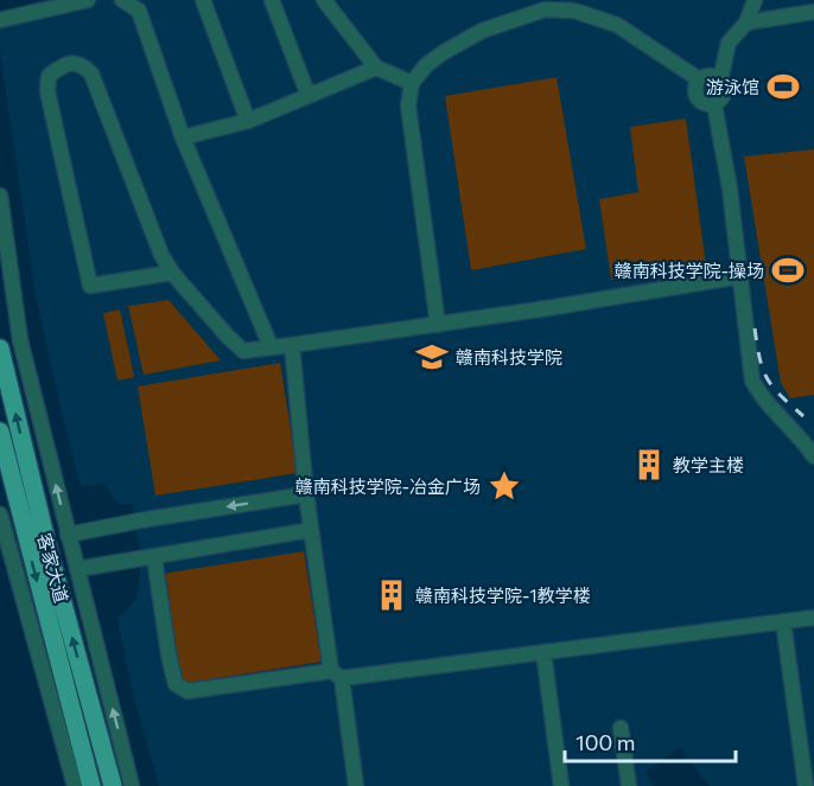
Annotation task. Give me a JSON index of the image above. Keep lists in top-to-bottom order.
{
  "streets": {
    "main road": ["客家大道"]
  },
  "places": {
    "sports": ["游泳馆", "赣南科技学院-操场"],
    "school or university": ["赣南科技学院"],
    "building": ["教学主楼", "赣南科技学院-1教学楼"],
    "place": ["赣南科技学院-冶金广场"]
  },
  "scale_bar": "100 m"
}
